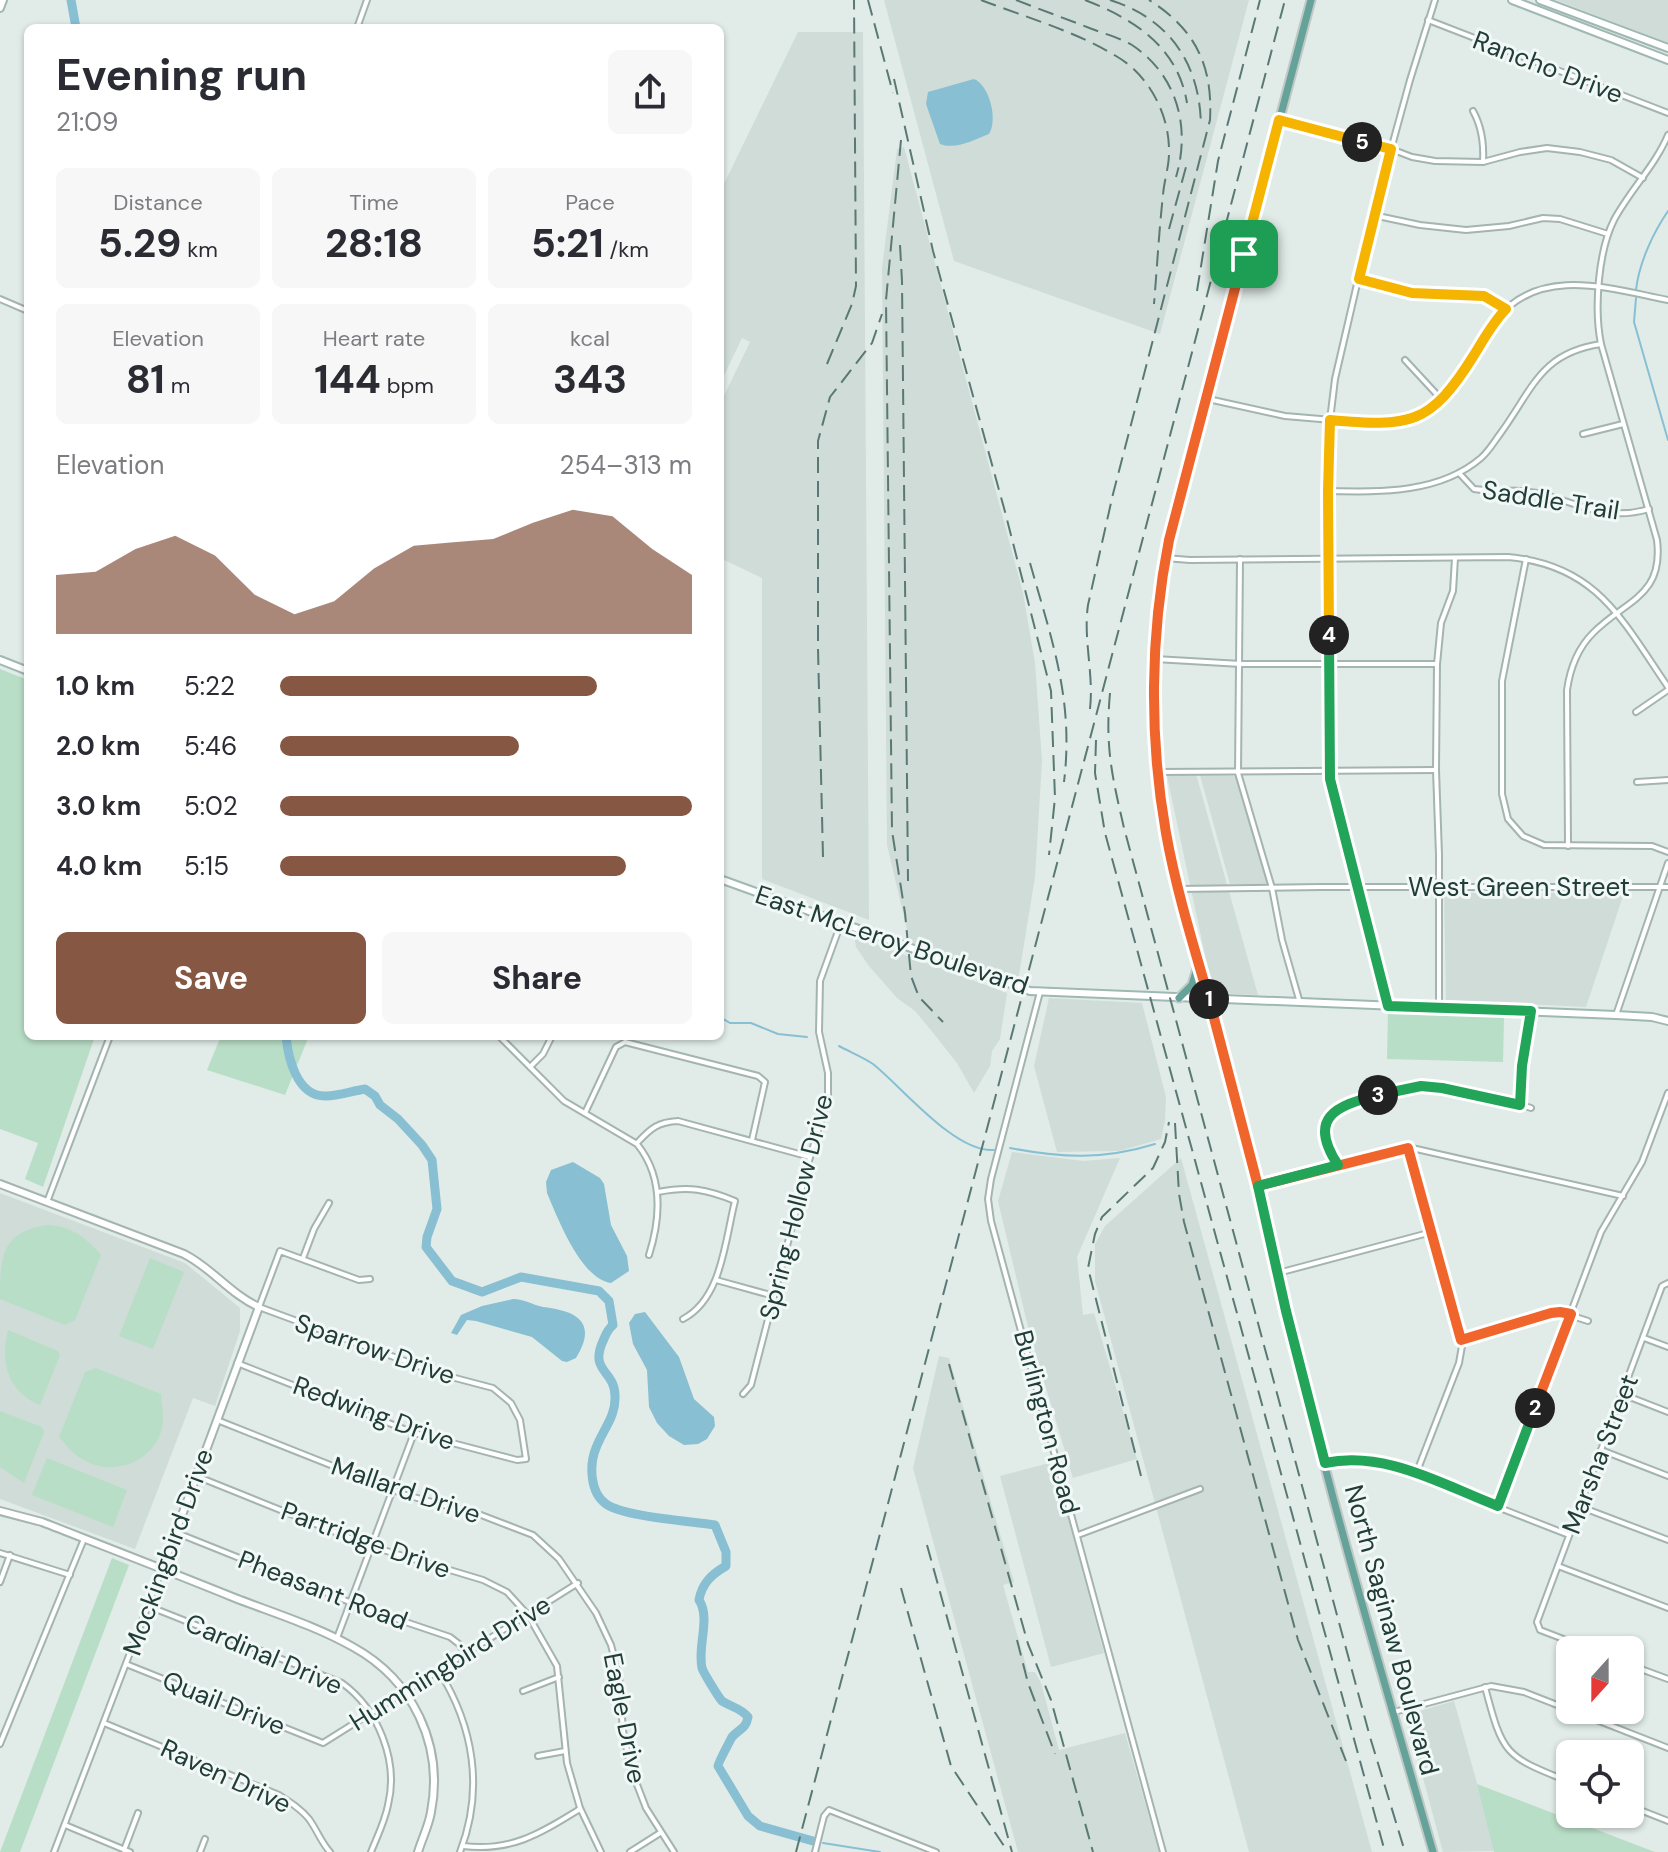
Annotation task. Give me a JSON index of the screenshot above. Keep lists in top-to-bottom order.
{
  "streets": {
    "main road": ["East McLeroy Boulevard", "Mockingbird Drive", "North Saginaw Boulevard"],
    "street": [
      "Rancho Drive",
      "Saddle Trail",
      "West Green Street",
      "Spring Hollow Drive",
      "Sparrow Drive",
      "Redwing Drive",
      "Burlington Road",
      "Marsha Street",
      "Mallard Drive",
      "Partridge Drive",
      "Pheasant Road",
      "Cardinal Drive",
      "Hummingbird Drive",
      "Quail Drive",
      "Eagle Drive",
      "Raven Drive"
    ]
  },
  "crossings": [
    ["West Green Street", "North Saginaw Boulevard"],
    ["East McLeroy Boulevard", "Spring Hollow Drive"],
    ["East McLeroy Boulevard", "Burlington Road"],
    ["East McLeroy Boulevard", "North Saginaw Boulevard"],
    ["Sparrow Drive", "Redwing Drive"],
    ["Sparrow Drive", "Mockingbird Drive"],
    ["Redwing Drive", "Mockingbird Drive"],
    ["Mallard Drive", "Mockingbird Drive"],
    ["Mallard Drive", "Hummingbird Drive"],
    ["Mallard Drive", "Eagle Drive"],
    ["Partridge Drive", "Mockingbird Drive"],
    ["Partridge Drive", "Hummingbird Drive"],
    ["Mockingbird Drive", "Pheasant Road"],
    ["Mockingbird Drive", "Cardinal Drive"],
    ["Mockingbird Drive", "Quail Drive"],
    ["Mockingbird Drive", "Raven Drive"],
    ["Pheasant Road", "Hummingbird Drive"],
    ["Cardinal Drive", "Hummingbird Drive"],
    ["Hummingbird Drive", "Quail Drive"],
    ["Hummingbird Drive", "Eagle Drive"]
  ],
  "north": "bottom",
  "page": {
    "heading": ["Evening run", "21:09"],
    "pins": [
      "5",
      "4",
      "1",
      "3",
      "2"
    ],
    "stats": [
      ["Distance", "5.29 km"],
      ["Time", "28:18"],
      ["Pace", "5:21 /km"],
      ["Elevation", "81 m"],
      ["Heart rate", "144 bpm"],
      ["kcal", "343"]
    ],
    "chart": ["Elevation", "254–313 m"],
    "list": [
      {
        "name": "1.0 km",
        "note": "5:22"
      },
      {
        "name": "2.0 km",
        "note": "5:46"
      },
      {
        "name": "3.0 km",
        "note": "5:02"
      },
      {
        "name": "4.0 km",
        "note": "5:15"
      }
    ],
    "buttons": ["Save", "Share"]
  }
}
